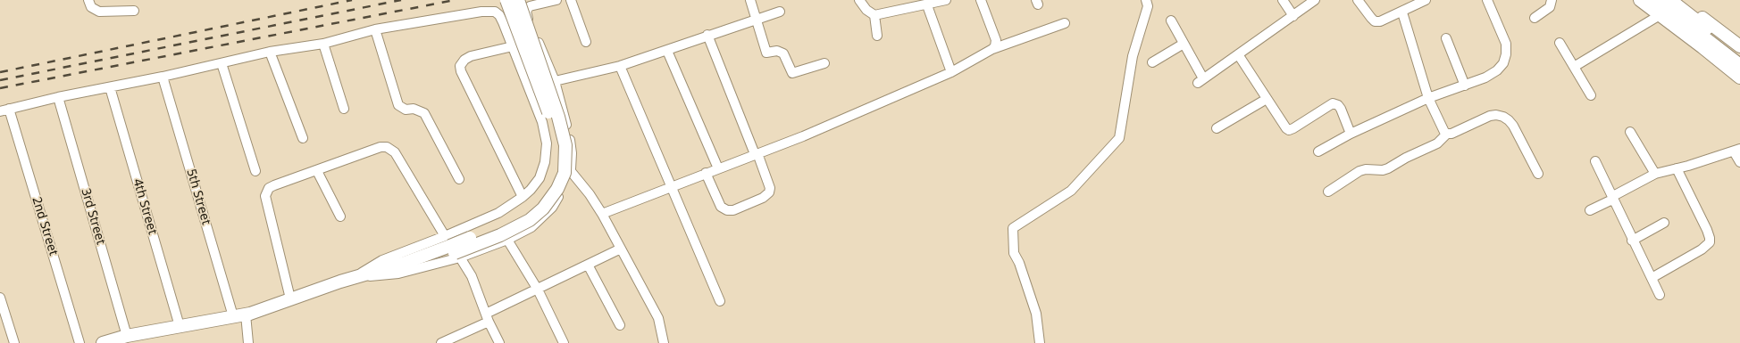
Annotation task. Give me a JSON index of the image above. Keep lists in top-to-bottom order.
{
  "streets": {
    "street": [
      "5th Street",
      "4th Street",
      "3rd Street",
      "2nd Street"
    ]
  }
}
